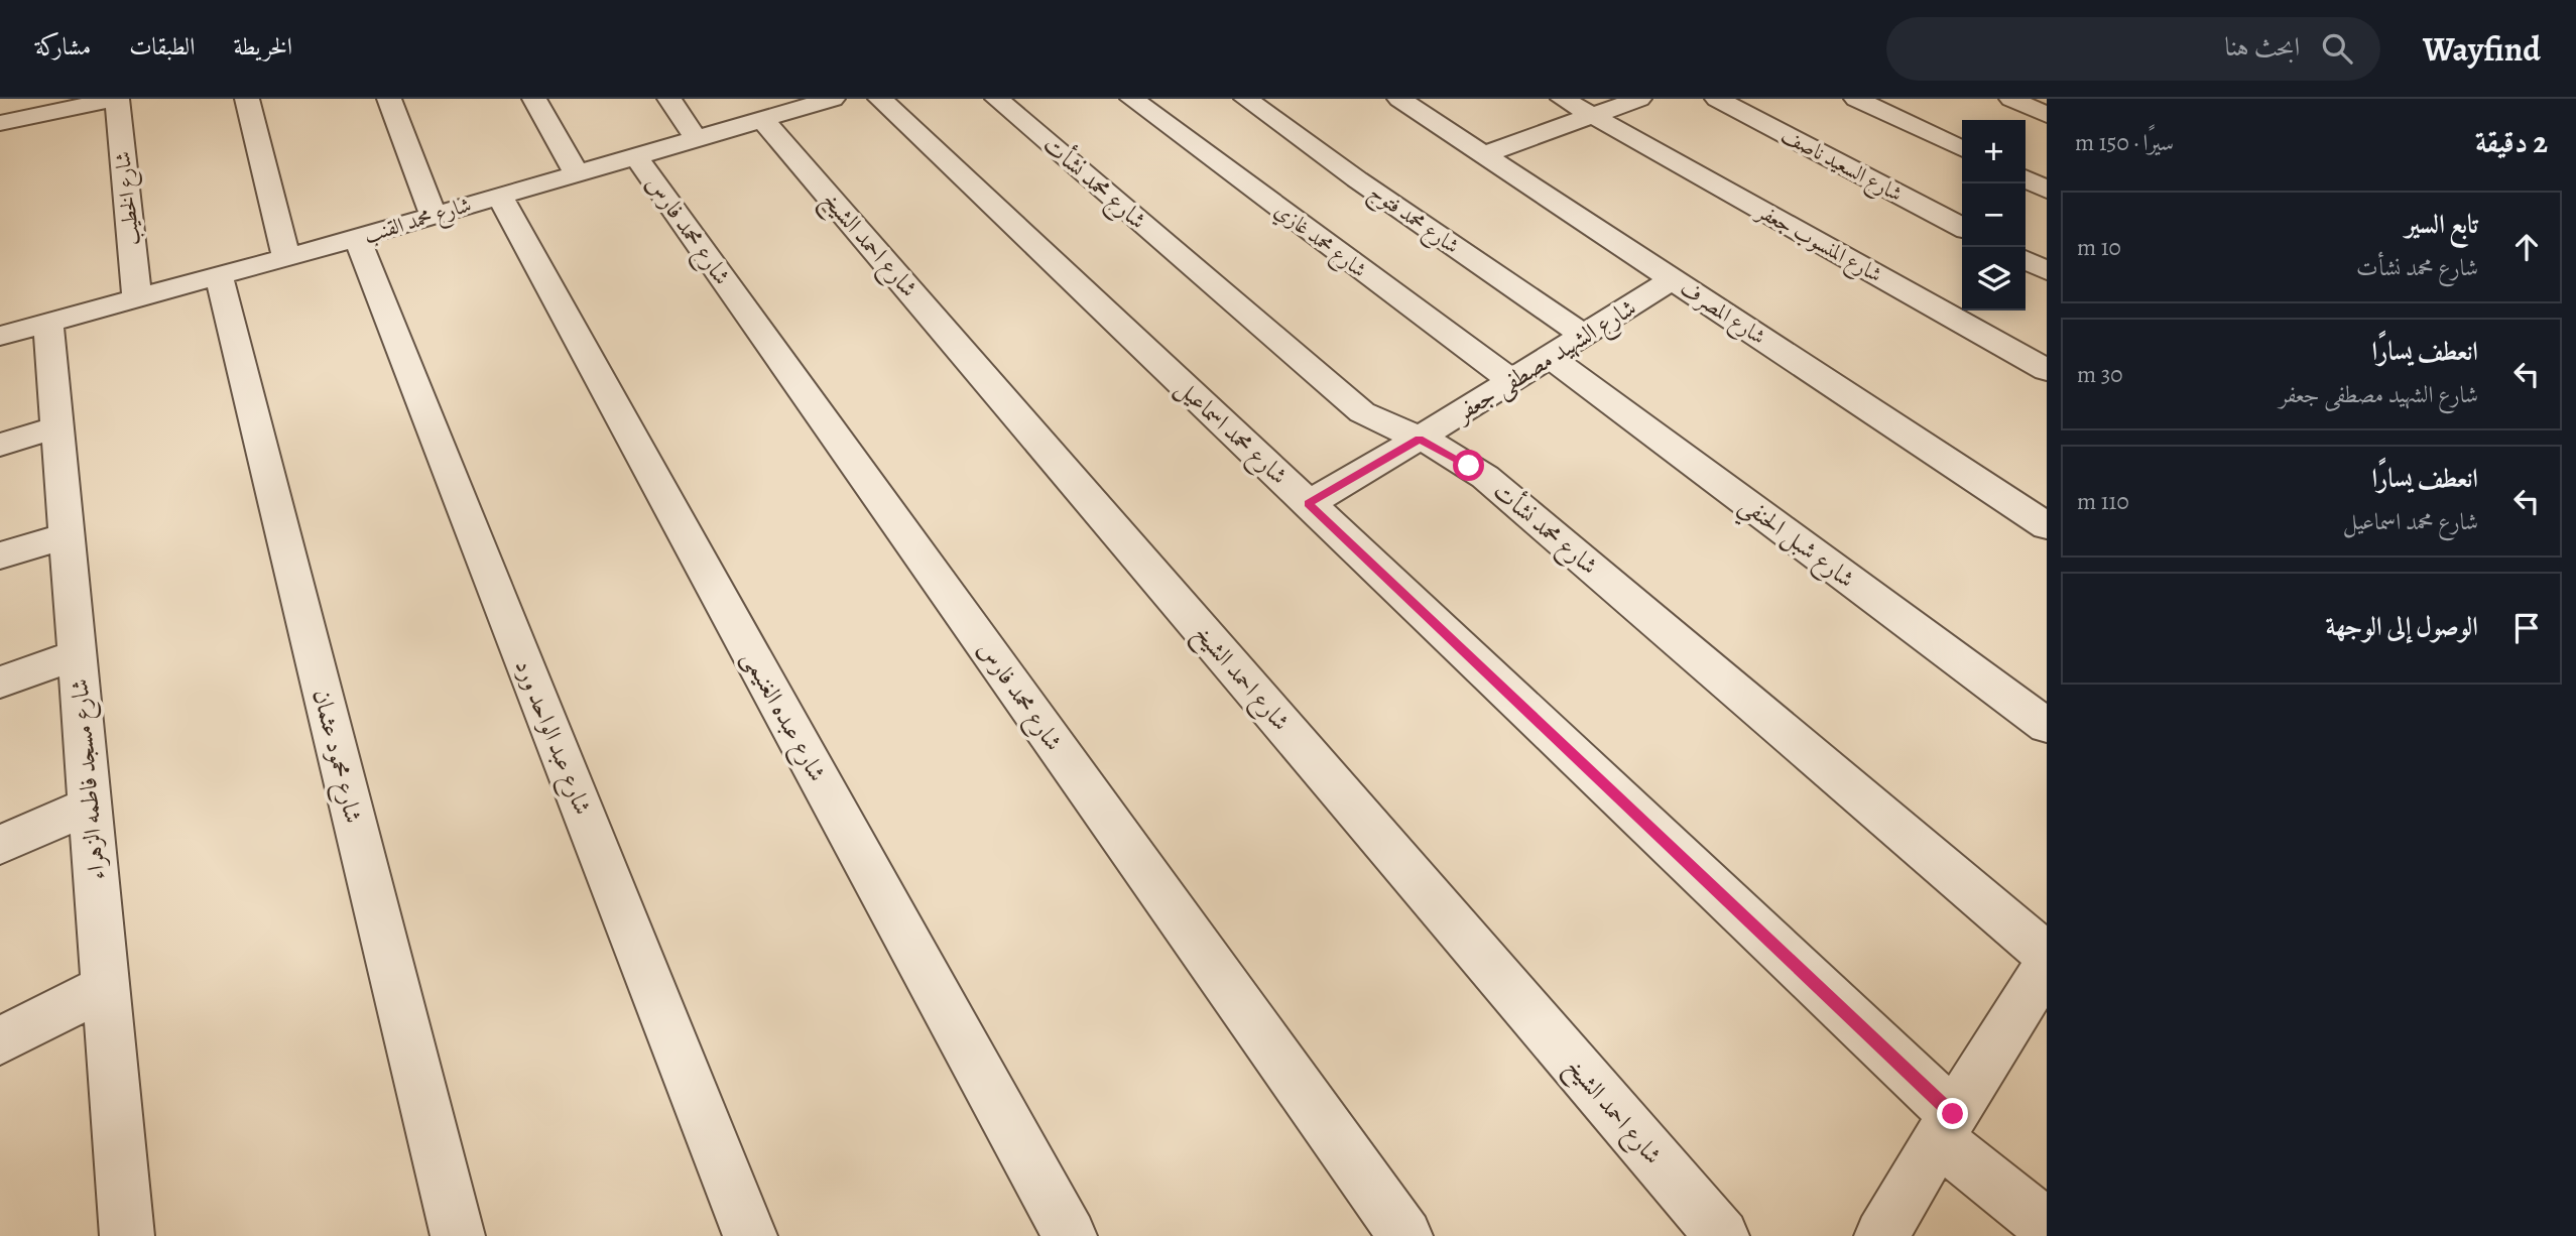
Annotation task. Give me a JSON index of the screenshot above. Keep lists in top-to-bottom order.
{
  "streets": {
    "street": [
      "شارع السعيد ناصف",
      "شارع محمد نشأت",
      "شارع الخطيب",
      "شارع محمد فتوح",
      "شارع محمد القنب",
      "شارع محمد فارس",
      "شارع محمد غازي",
      "شارع المنسوب جعفر",
      "شارع احمد الشيخ",
      "شارع المصرف",
      "شارع الشهيد مصطفى جعفر",
      "شارع محمد اسماعيل",
      "شارع شبل الحنفي",
      "شارع عبده الغنيمى",
      "شارع عبد الواحد ورد",
      "شارع محمود عثمان",
      "شارع مسجد فاطمه الزهراء"
    ]
  },
  "crossings": [
    ["شارع محمد نشأت", "شارع الشهيد مصطفى جعفر"],
    ["شارع الخطيب", "شارع محمد القنب"],
    ["شارع محمد فتوح", "شارع الشهيد مصطفى جعفر"],
    ["شارع محمد القنب", "شارع محمد فارس"],
    ["شارع محمد القنب", "شارع احمد الشيخ"],
    ["شارع محمد القنب", "شارع عبده الغنيمى"],
    ["شارع محمد القنب", "شارع عبد الواحد ورد"],
    ["شارع محمد القنب", "شارع محمود عثمان"],
    ["شارع محمد القنب", "شارع مسجد فاطمه الزهراء"],
    ["شارع محمد غازي", "شارع الشهيد مصطفى جعفر"],
    ["شارع المصرف", "شارع الشهيد مصطفى جعفر"],
    ["شارع الشهيد مصطفى جعفر", "شارع محمد اسماعيل"],
    ["شارع الشهيد مصطفى جعفر", "شارع شبل الحنفي"]
  ],
  "page": {
    "header": "Wayfind",
    "search": "ابحث هنا",
    "nav": ["الخريطة", "الطبقات", "مشاركة"],
    "heading": ["2 دقيقة", "سيرًا · 150 m"],
    "map_buttons": ["+", "−"],
    "list": [
      ["تابع السير", "شارع محمد نشأت", "10 m"],
      ["انعطف يسارًا", "شارع الشهيد مصطفى جعفر", "30 m"],
      ["انعطف يسارًا", "شارع محمد اسماعيل", "110 m"],
      "الوصول إلى الوجهة"
    ]
  }
}
